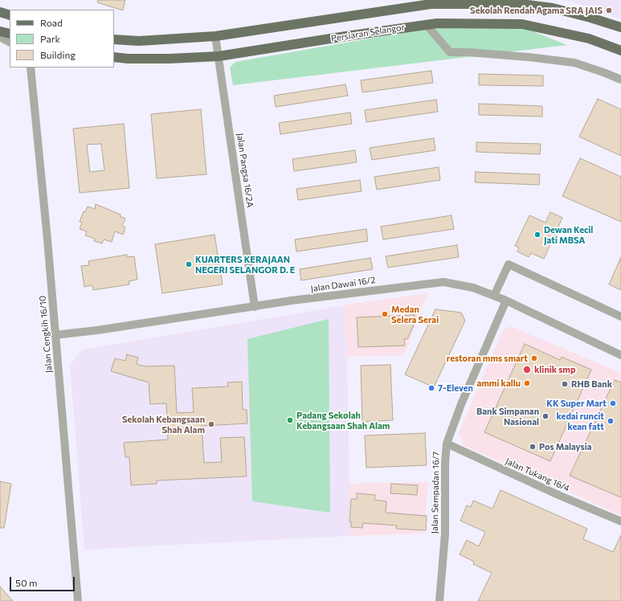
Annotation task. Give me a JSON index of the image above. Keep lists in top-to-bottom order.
{
  "streets": {
    "main road": ["Persiaran Selangor"],
    "street": [
      "Jalan Pangsa 16/2A",
      "Jalan Dawai 16/2",
      "Jalan Cengkih 16/10",
      "Jalan Tukang 16/4",
      "Jalan Sempadan 16/7"
    ]
  },
  "crossings": [
    ["Persiaran Selangor", "Jalan Pangsa 16/2A"],
    ["Jalan Pangsa 16/2A", "Jalan Dawai 16/2"],
    ["Jalan Dawai 16/2", "Jalan Cengkih 16/10"],
    ["Jalan Dawai 16/2", "Jalan Sempadan 16/7"],
    ["Jalan Tukang 16/4", "Jalan Sempadan 16/7"]
  ],
  "places": [
    "Sekolah Rendah Agama SRA JAIS",
    "Dewan Kecil Jati MBSA",
    "KUARTERS KERAJAAN NEGERI SELANGOR D. E",
    "Medan Selera Serai",
    "restoran mms smart",
    "klinik smp",
    "ammi kallu",
    "RHB Bank",
    "7-Eleven",
    "KK Super Mart",
    "Bank Simpanan Nasional",
    "Padang Sekolah Kebangsaan Shah Alam",
    "kedai runcit kean fatt",
    "Sekolah Kebangsaan Shah Alam",
    "Pos Malaysia"
  ],
  "legend": ["Road", "Park", "Building"],
  "scale_bar": "50 m"
}
